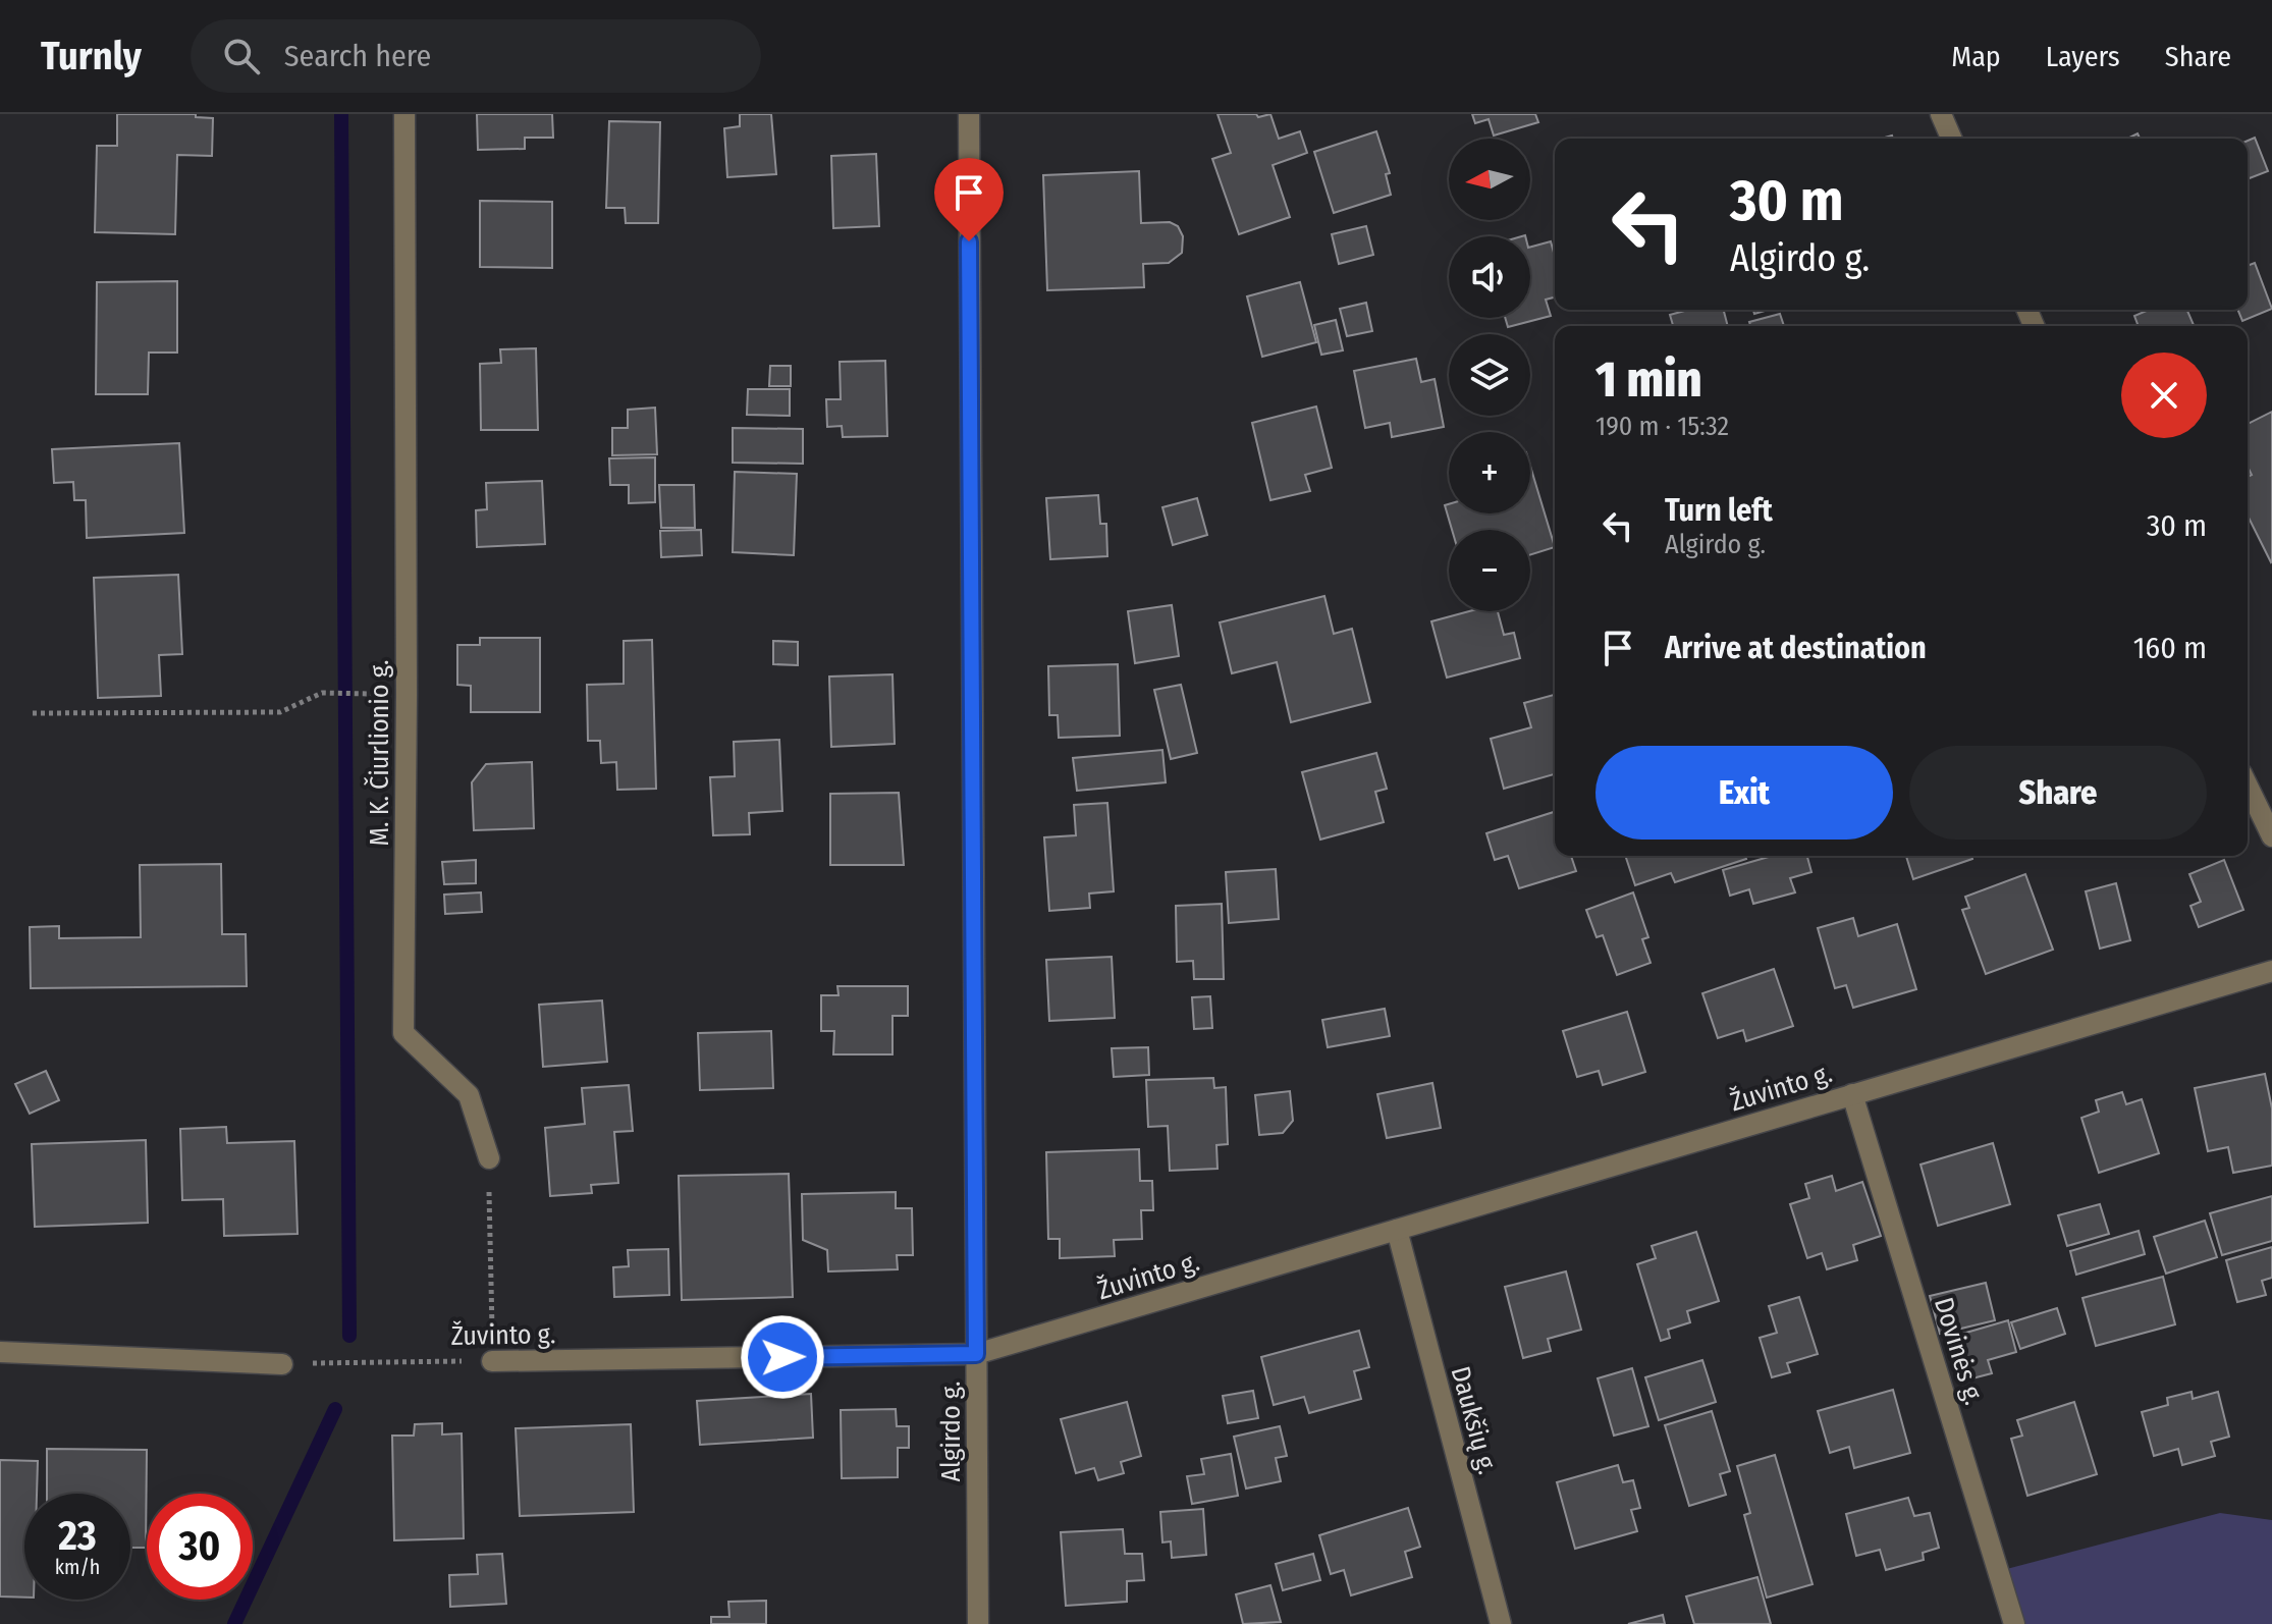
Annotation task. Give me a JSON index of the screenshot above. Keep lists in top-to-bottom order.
{
  "streets": {
    "street": [
      "M. K. Čiurlionio g.",
      "Žuvinto g.",
      "Dovinės g.",
      "Daukšių g.",
      "Algirdo g."
    ]
  },
  "crossings": [
    ["Žuvinto g.", "Dovinės g."],
    ["Žuvinto g.", "Daukšių g."],
    ["Žuvinto g.", "Algirdo g."]
  ],
  "north": "left",
  "page": {
    "header": "Turnly",
    "search": "Search here",
    "nav": ["Map", "Layers", "Share"],
    "map_buttons": ["+", "−"],
    "turn": ["30 m", "Algirdo g."],
    "heading": ["1 min", "190 m · 15:32"],
    "list": [
      {
        "name": "Turn left",
        "note": "Algirdo g.",
        "value": "30 m"
      },
      {
        "name": "Arrive at destination",
        "value": "160 m"
      }
    ],
    "buttons": ["Exit", "Share"],
    "speed": "23 km/h",
    "limit": "30"
  }
}
